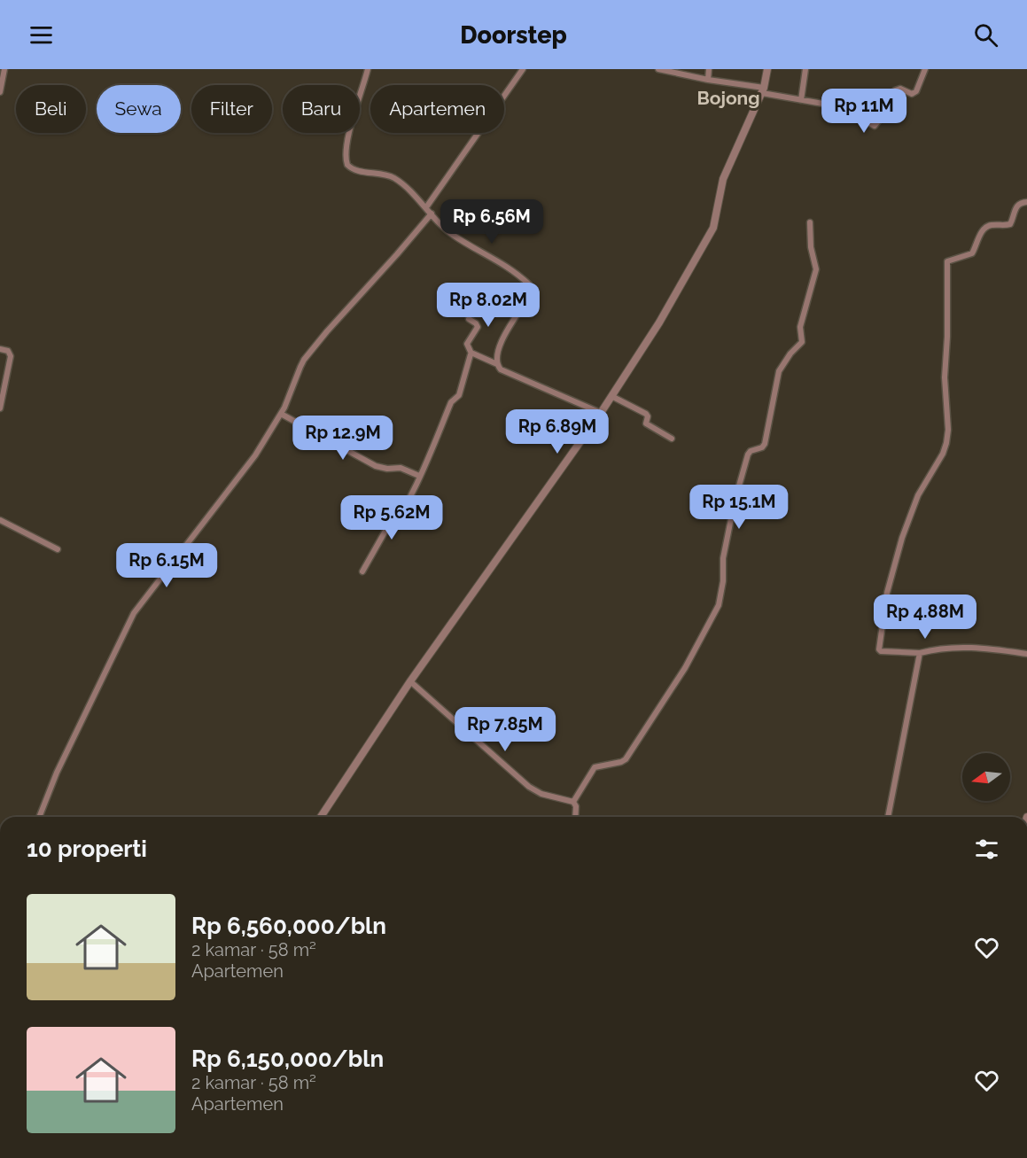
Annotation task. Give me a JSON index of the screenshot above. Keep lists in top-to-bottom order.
{
  "districts": ["Bojong"],
  "north": "left",
  "page": {
    "header": "Doorstep",
    "chip": [
      "Beli",
      "Sewa",
      "Filter",
      "Baru",
      "Apartemen"
    ],
    "price": [
      "Rp 11M",
      "Rp 6.56M",
      "Rp 8.02M",
      "Rp 6.89M",
      "Rp 12.9M",
      "Rp 15.1M",
      "Rp 5.62M",
      "Rp 6.15M",
      "Rp 4.88M",
      "Rp 7.85M"
    ],
    "heading": "10 properti",
    "list": [
      {
        "name": "Rp 6,560,000/bln",
        "note": "2 kamar · 58 m² · Apartemen"
      },
      {
        "name": "Rp 6,150,000/bln",
        "note": "2 kamar · 58 m² · Apartemen"
      }
    ]
  }
}
